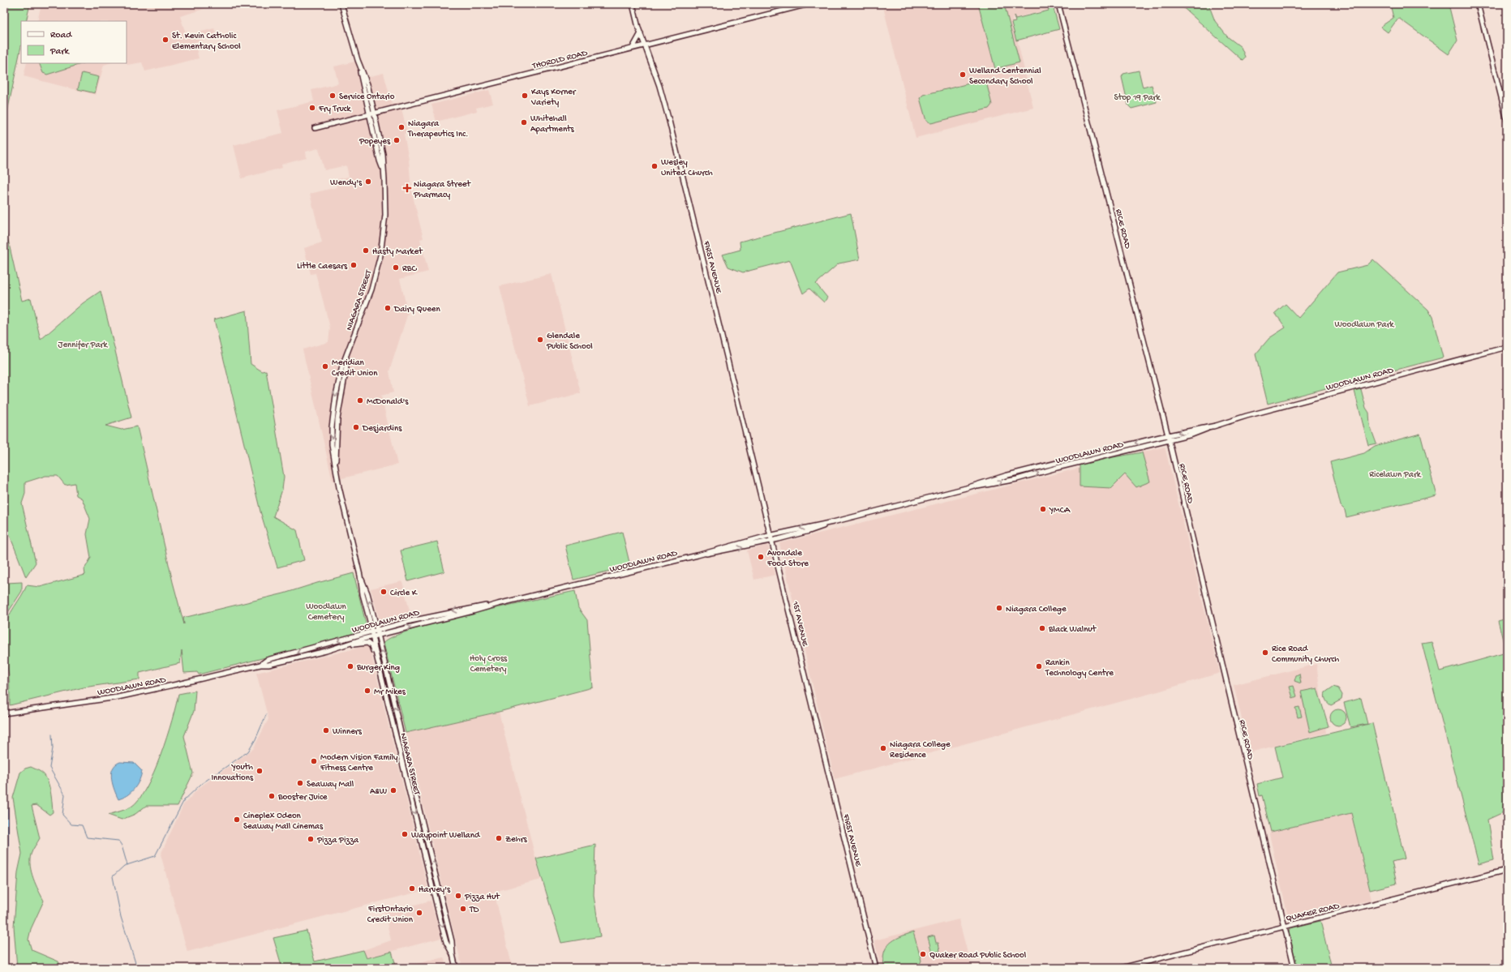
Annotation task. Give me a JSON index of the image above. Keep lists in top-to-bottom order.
{
  "streets": {
    "main road": [
      "THOROLD ROAD",
      "RICE ROAD",
      "FIRST AVENUE",
      "NIAGARA STREET",
      "WOODLAWN ROAD",
      "1ST AVENUE",
      "QUAKER ROAD"
    ]
  },
  "crossings": [
    ["THOROLD ROAD", "FIRST AVENUE"],
    ["THOROLD ROAD", "NIAGARA STREET"],
    ["RICE ROAD", "WOODLAWN ROAD"],
    ["RICE ROAD", "QUAKER ROAD"],
    ["FIRST AVENUE", "WOODLAWN ROAD"],
    ["FIRST AVENUE", "1ST AVENUE"],
    ["NIAGARA STREET", "WOODLAWN ROAD"],
    ["WOODLAWN ROAD", "1ST AVENUE"]
  ],
  "parks": [
    "Stop 19 Park",
    "Woodlawn Park",
    "Jennifer Park",
    "Ricelawn Park",
    "Woodlawn Cemetery",
    "Holy Cross Cemetery"
  ],
  "places": {
    "other": [
      "St. Kevin Catholic Elementary School",
      "Welland Centennial Secondary School",
      "Service Ontario",
      "Kays Korner Variety",
      "Fry Truck",
      "Whitehall Apartments",
      "Niagara Therapeutics Inc.",
      "Popeyes",
      "Wesley United Church",
      "Wendy's",
      "Hasty Market",
      "Little Caesars",
      "RBC",
      "Dairy Queen",
      "Glendale Public School",
      "Meridian Credit Union",
      "McDonald's",
      "Desjardins",
      "YMCA",
      "Avondale Food Store",
      "Circle K",
      "Niagara College",
      "Black Walnut",
      "Rice Road Community Church",
      "Burger King",
      "Rankin Technology Centre",
      "Mr Mikes",
      "Winners",
      "Niagara College Residence",
      "Modern Vision Family Fitness Centre",
      "Youth Innovations",
      "Seaway Mall",
      "A&W",
      "Booster Juice",
      "Cineplex Odeon Seaway Mall Cinemas",
      "Waypoint Welland",
      "Zehrs",
      "Pizza Pizza",
      "Harvey's",
      "Pizza Hut",
      "TD",
      "FirstOntario Credit Union",
      "Quaker Road Public School"
    ],
    "health": ["Niagara Street Pharmacy"]
  },
  "legend": ["Road", "Park"]
}
